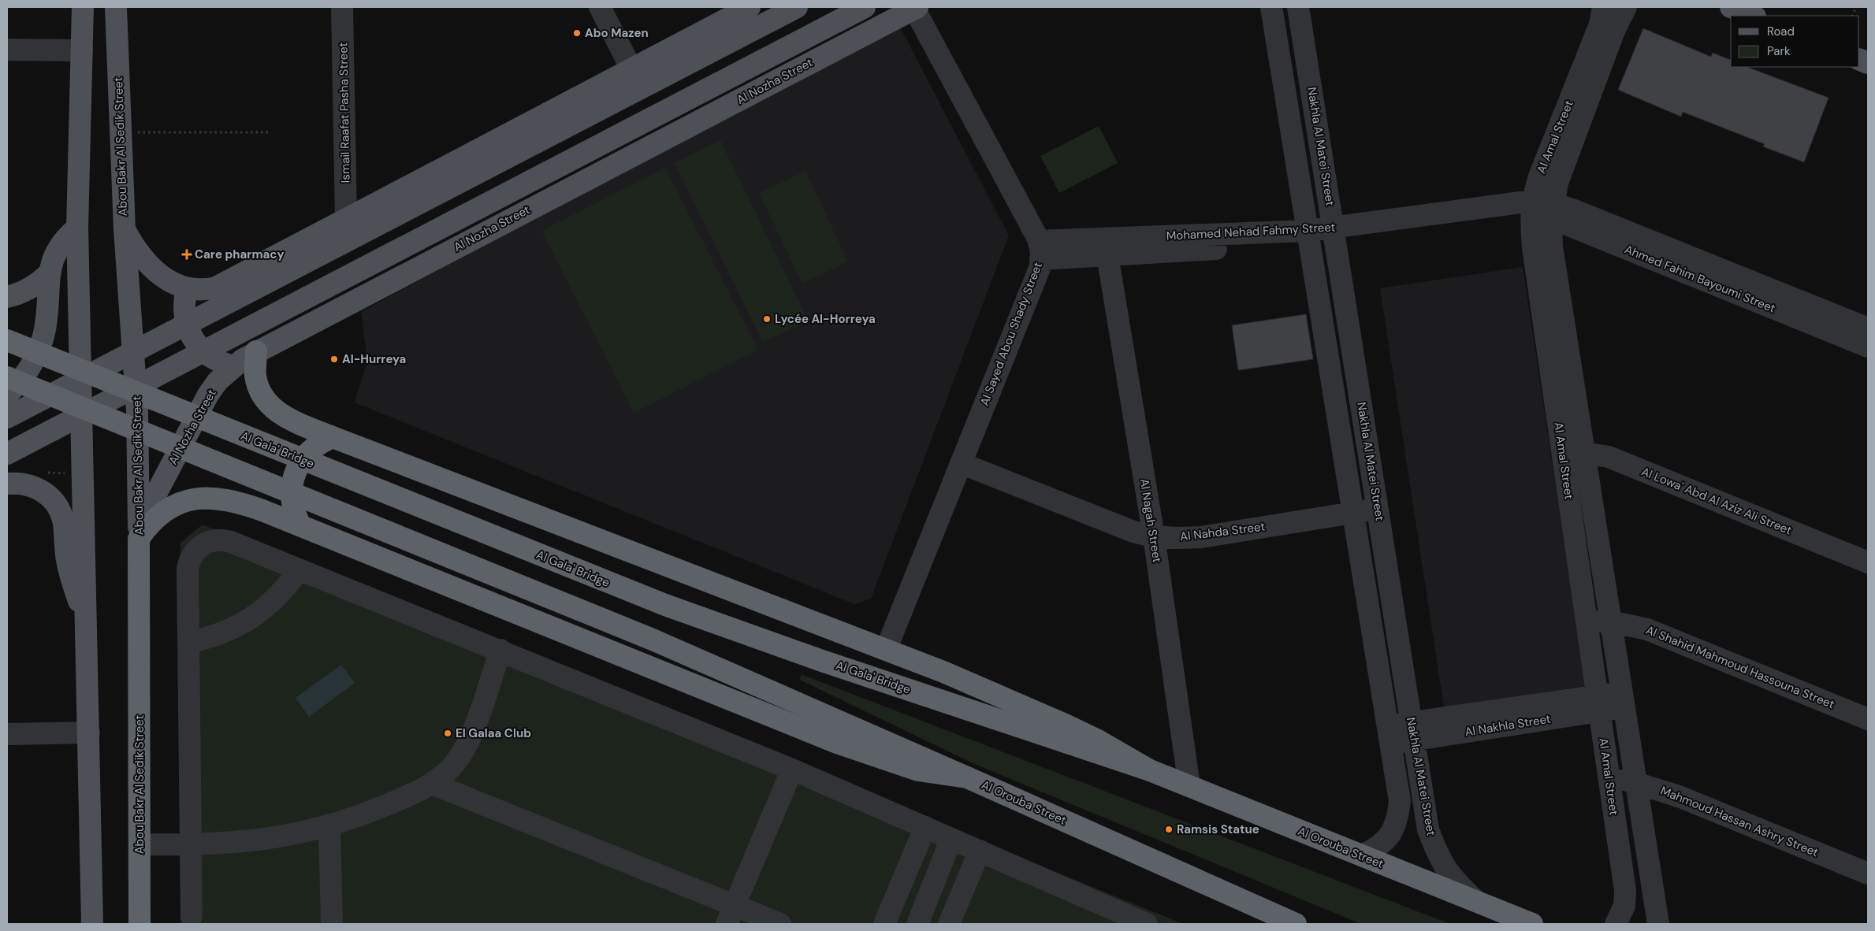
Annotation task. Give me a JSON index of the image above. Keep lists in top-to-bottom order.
{
  "streets": {
    "highway": ["Abou Bakr Al Sedik Street", "Al Gala' Bridge", "Al Orouba Street"],
    "main road": ["Al Nozha Street"],
    "street": [
      "Ismail Raafat Pasha Street",
      "Al Amal Street",
      "Nakhla Al Matei Street",
      "Mohamed Nehad Fahmy Street",
      "Ahmed Fahim Bayoumi Street",
      "Al Sayed Abou Shady Street",
      "Al Lowa' Abd Al Aziz Ali Street",
      "Al Nagah Street",
      "Al Nahda Street",
      "Al Shahid Mahmoud Hassouna Street",
      "Al Nakhla Street",
      "Mahmoud Hassan Ashry Street"
    ]
  },
  "crossings": [
    ["Al Nozha Street", "Abou Bakr Al Sedik Street"],
    ["Al Amal Street", "Mohamed Nehad Fahmy Street"],
    ["Al Amal Street", "Ahmed Fahim Bayoumi Street"],
    ["Al Amal Street", "Al Lowa' Abd Al Aziz Ali Street"],
    ["Al Amal Street", "Al Shahid Mahmoud Hassouna Street"],
    ["Al Amal Street", "Al Nakhla Street"],
    ["Al Amal Street", "Mahmoud Hassan Ashry Street"],
    ["Nakhla Al Matei Street", "Mohamed Nehad Fahmy Street"],
    ["Nakhla Al Matei Street", "Al Nahda Street"],
    ["Nakhla Al Matei Street", "Al Nakhla Street"],
    ["Nakhla Al Matei Street", "Al Orouba Street"],
    ["Mohamed Nehad Fahmy Street", "Ahmed Fahim Bayoumi Street"],
    ["Mohamed Nehad Fahmy Street", "Al Sayed Abou Shady Street"],
    ["Mohamed Nehad Fahmy Street", "Al Nagah Street"],
    ["Al Sayed Abou Shady Street", "Al Nahda Street"],
    ["Al Gala' Bridge", "Al Orouba Street"],
    ["Al Nagah Street", "Al Nahda Street"],
    ["Al Nagah Street", "Al Orouba Street"]
  ],
  "places": {
    "other": [
      "Abo Mazen",
      "Lycée Al-Horreya",
      "Al-Hurreya",
      "El Galaa Club",
      "Ramsis Statue"
    ],
    "health": ["Care pharmacy"]
  },
  "legend": ["Road", "Park"]
}
